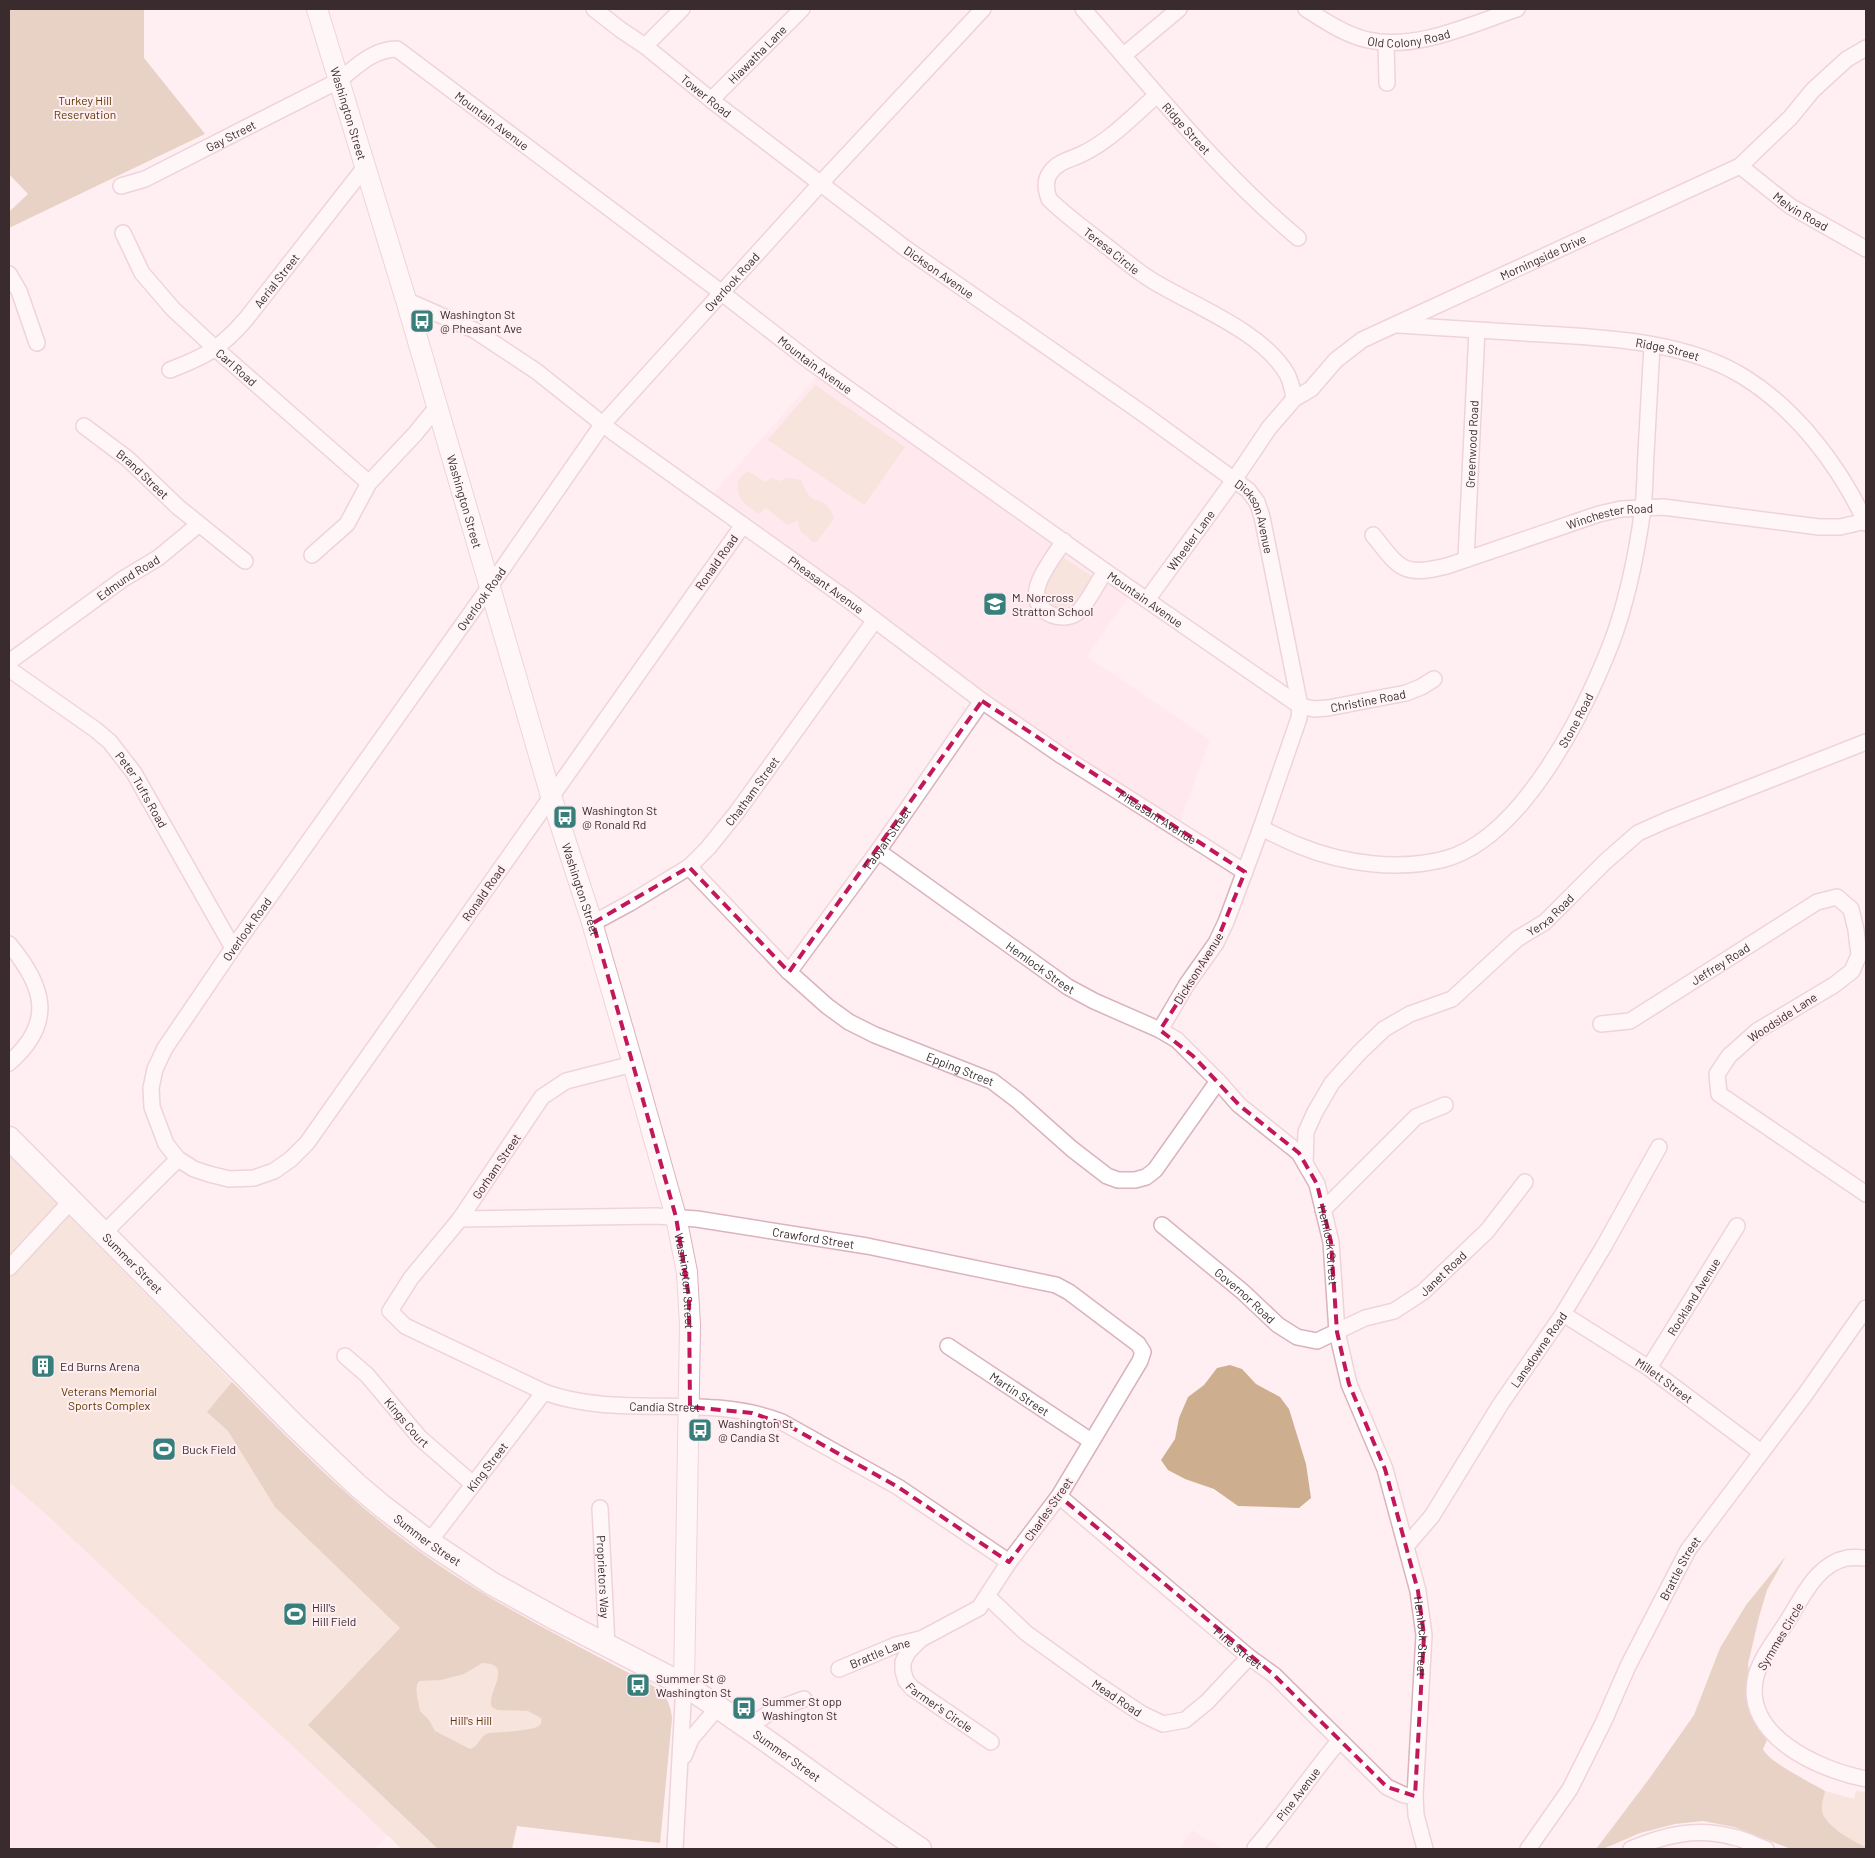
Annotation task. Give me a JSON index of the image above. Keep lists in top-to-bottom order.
{
  "streets": {
    "main road": ["Summer Street"],
    "street": [
      "Old Colony Road",
      "Hiawatha Lane",
      "Tower Road",
      "Washington Street",
      "Mountain Avenue",
      "Ridge Street",
      "Gay Street",
      "Melvin Road",
      "Teresa Circle",
      "Morningside Drive",
      "Dickson Avenue",
      "Aerial Street",
      "Overlook Road",
      "Carl Road",
      "Greenwood Road",
      "Brand Street",
      "Winchester Road",
      "Wheeler Lane",
      "Ronald Road",
      "Edmund Road",
      "Pheasant Avenue",
      "Christine Road",
      "Stone Road",
      "Peter Tufts Road",
      "Chatham Street",
      "Fabyan Street",
      "Yerxa Road",
      "Jeffrey Road",
      "Hemlock Street",
      "Woodside Lane",
      "Epping Street",
      "Gorham Street",
      "Crawford Street",
      "Janet Road",
      "Governor Road",
      "Rockland Avenue",
      "Lansdowne Road",
      "Millett Street",
      "Martin Street",
      "Candia Street",
      "Kings Court",
      "King Street",
      "Charles Street",
      "Brattle Street",
      "Proprietors Way",
      "Symmes Circle",
      "Pine Street",
      "Brattle Lane",
      "Mead Road",
      "Farmer's Circle",
      "Pine Avenue"
    ]
  },
  "crossings": [
    ["Hiawatha Lane", "Tower Road"],
    ["Tower Road", "Dickson Avenue"],
    ["Tower Road", "Overlook Road"],
    ["Washington Street", "Mountain Avenue"],
    ["Washington Street", "Gay Street"],
    ["Washington Street", "Aerial Street"],
    ["Washington Street", "Overlook Road"],
    ["Washington Street", "Ronald Road"],
    ["Washington Street", "Pheasant Avenue"],
    ["Washington Street", "Chatham Street"],
    ["Washington Street", "Gorham Street"],
    ["Washington Street", "Crawford Street"],
    ["Washington Street", "Summer Street"],
    ["Washington Street", "Candia Street"],
    ["Mountain Avenue", "Gay Street"],
    ["Mountain Avenue", "Dickson Avenue"],
    ["Mountain Avenue", "Overlook Road"],
    ["Mountain Avenue", "Wheeler Lane"],
    ["Mountain Avenue", "Christine Road"],
    ["Ridge Street", "Teresa Circle"],
    ["Ridge Street", "Morningside Drive"],
    ["Ridge Street", "Greenwood Road"],
    ["Ridge Street", "Winchester Road"],
    ["Ridge Street", "Stone Road"],
    ["Melvin Road", "Morningside Drive"],
    ["Teresa Circle", "Morningside Drive"],
    ["Morningside Drive", "Dickson Avenue"],
    ["Morningside Drive", "Wheeler Lane"],
    ["Dickson Avenue", "Overlook Road"],
    ["Dickson Avenue", "Wheeler Lane"],
    ["Dickson Avenue", "Pheasant Avenue"],
    ["Dickson Avenue", "Christine Road"],
    ["Dickson Avenue", "Stone Road"],
    ["Dickson Avenue", "Hemlock Street"],
    ["Aerial Street", "Carl Road"],
    ["Overlook Road", "Ronald Road"],
    ["Overlook Road", "Pheasant Avenue"],
    ["Overlook Road", "Peter Tufts Road"],
    ["Greenwood Road", "Winchester Road"],
    ["Brand Street", "Edmund Road"],
    ["Winchester Road", "Stone Road"],
    ["Ronald Road", "Pheasant Avenue"],
    ["Pheasant Avenue", "Chatham Street"],
    ["Pheasant Avenue", "Fabyan Street"],
    ["Chatham Street", "Epping Street"],
    ["Fabyan Street", "Hemlock Street"],
    ["Fabyan Street", "Epping Street"],
    ["Yerxa Road", "Hemlock Street"],
    ["Jeffrey Road", "Woodside Lane"],
    ["Hemlock Street", "Epping Street"],
    ["Hemlock Street", "Janet Road"],
    ["Hemlock Street", "Governor Road"],
    ["Hemlock Street", "Lansdowne Road"],
    ["Hemlock Street", "Pine Street"],
    ["Gorham Street", "Crawford Street"],
    ["Gorham Street", "Candia Street"],
    ["Crawford Street", "Charles Street"],
    ["Summer Street", "King Street"],
    ["Summer Street", "Proprietors Way"],
    ["Janet Road", "Governor Road"],
    ["Rockland Avenue", "Millett Street"],
    ["Lansdowne Road", "Millett Street"],
    ["Millett Street", "Brattle Street"],
    ["Martin Street", "Charles Street"],
    ["Candia Street", "King Street"],
    ["Candia Street", "Charles Street"],
    ["Kings Court", "King Street"],
    ["Charles Street", "Pine Street"],
    ["Charles Street", "Brattle Lane"],
    ["Charles Street", "Mead Road"],
    ["Charles Street", "Farmer's Circle"],
    ["Pine Street", "Mead Road"],
    ["Pine Street", "Pine Avenue"],
    ["Brattle Lane", "Farmer's Circle"]
  ],
  "parks": ["Turkey Hill Reservation", "Veterans Memorial Sports Complex", "Hill's Hill"],
  "places": {
    "bus stop": [
      "Washington St @ Pheasant Ave",
      "Washington St @ Ronald Rd",
      "Washington St @ Candia St",
      "Summer St @ Washington St",
      "Summer St opp Washington St"
    ],
    "school or university": ["M. Norcross Stratton School"],
    "building": ["Ed Burns Arena"],
    "sports": ["Buck Field", "Hill's Hill Field"]
  }
}
